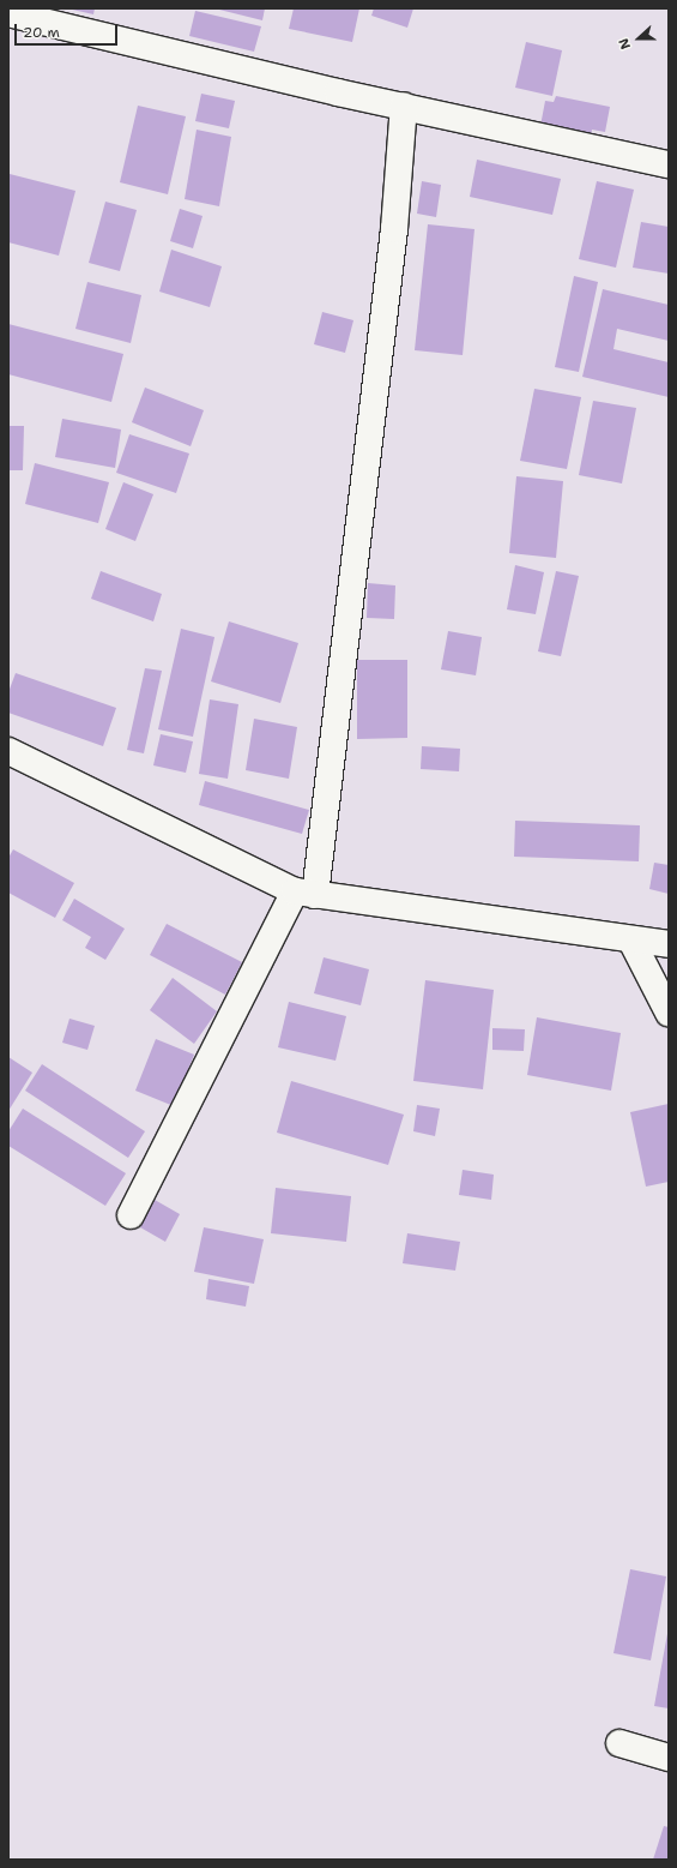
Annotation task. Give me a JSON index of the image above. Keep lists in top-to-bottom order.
{
  "scale_bar": "20 m",
  "north": "left"
}
